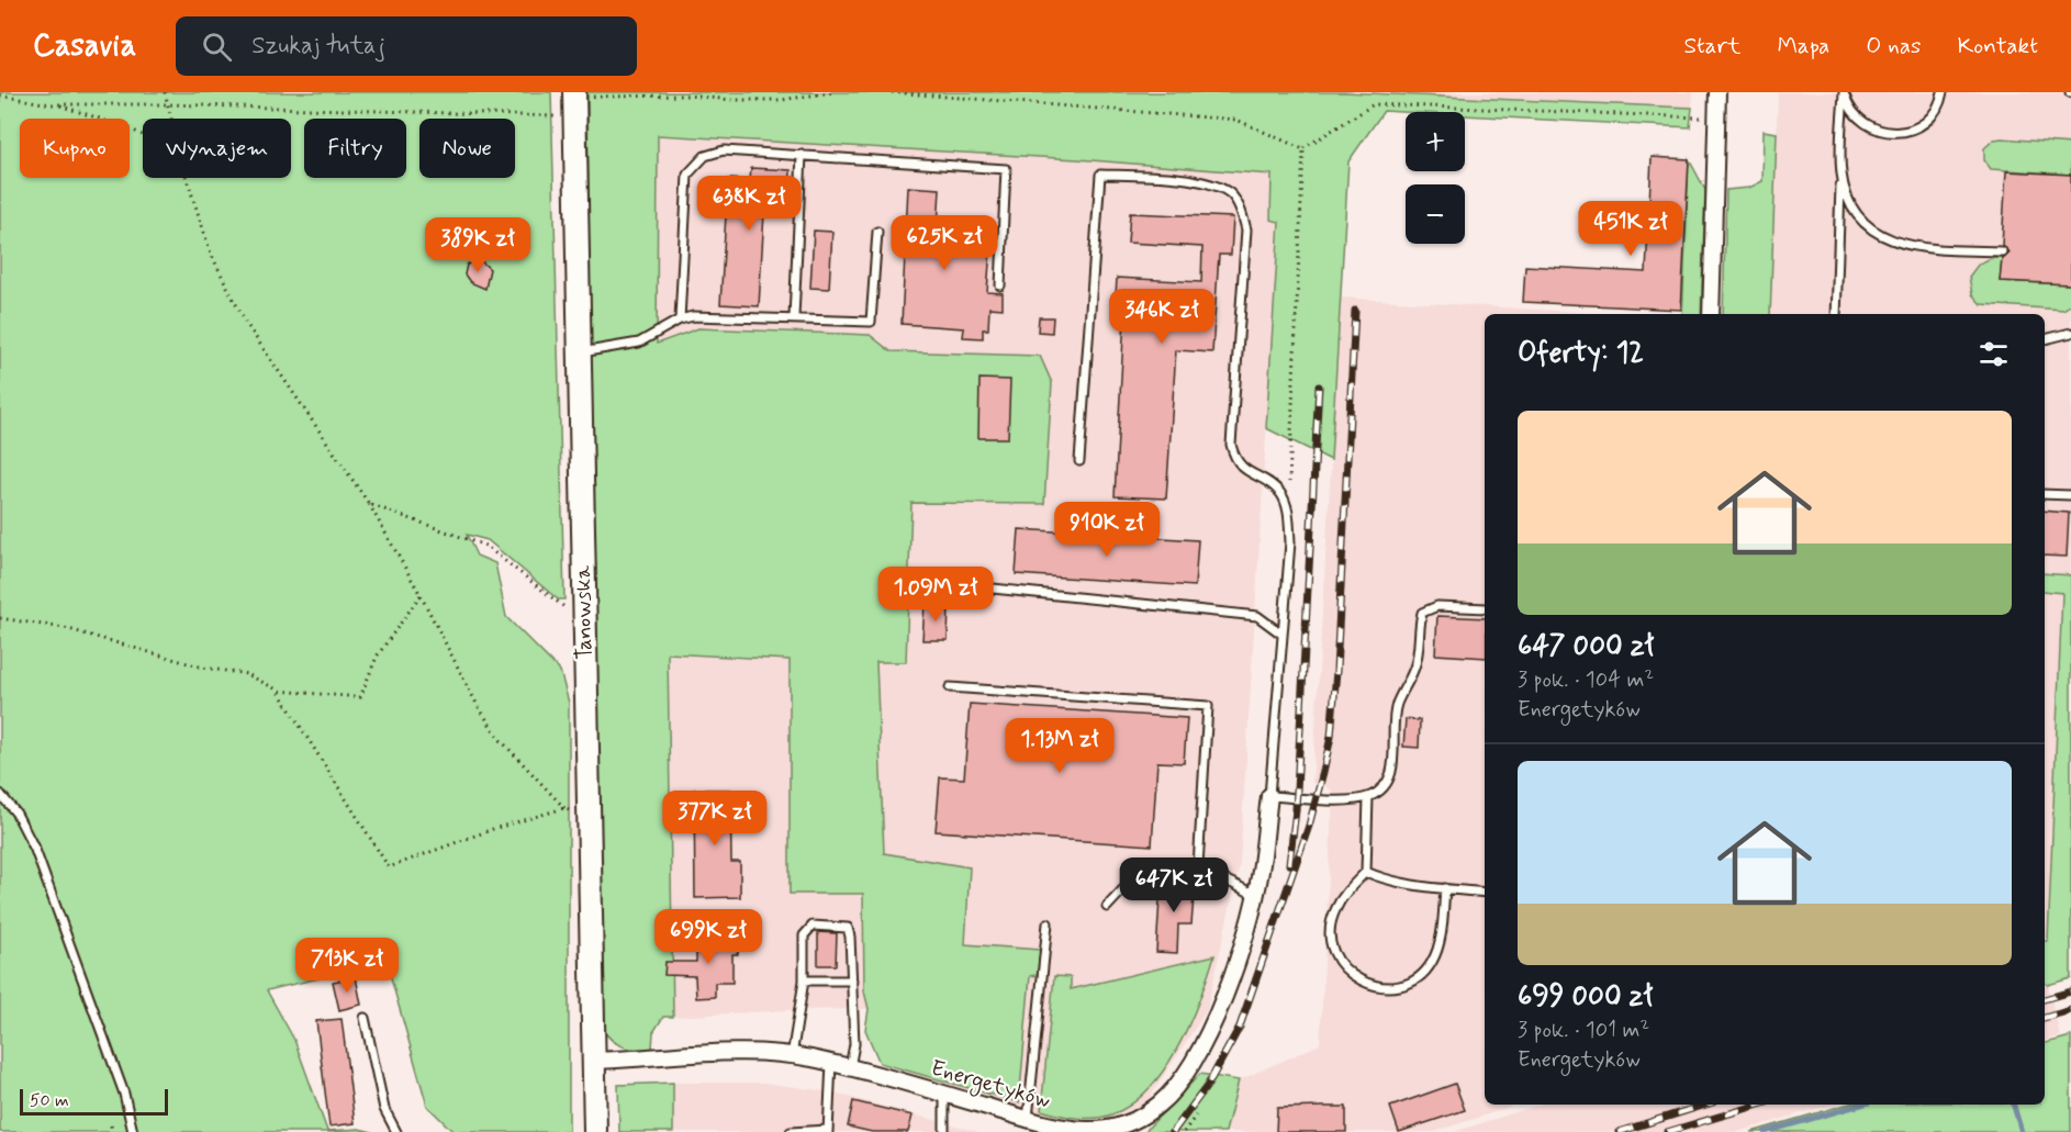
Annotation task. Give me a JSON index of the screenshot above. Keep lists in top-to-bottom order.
{
  "streets": {
    "main road": ["Tanowska"],
    "street": ["Energetyków"]
  },
  "crossings": [
    ["Tanowska", "Energetyków"]
  ],
  "scale_bar": "50 m",
  "page": {
    "header": "Casavia",
    "search": "Szukaj tutaj",
    "nav": [
      "Start",
      "Mapa",
      "O nas",
      "Kontakt"
    ],
    "map_buttons": ["+", "−"],
    "chip": [
      "Kupno",
      "Wynajem",
      "Filtry",
      "Nowe"
    ],
    "price": [
      "638K zł",
      "451K zł",
      "625K zł",
      "389K zł",
      "346K zł",
      "910K zł",
      "1.09M zł",
      "1.13M zł",
      "377K zł",
      "647K zł",
      "699K zł",
      "713K zł"
    ],
    "heading": "Oferty: 12",
    "list": [
      {
        "name": "647 000 zł",
        "note": "3 pok. · 104 m² · Energetyków"
      },
      {
        "name": "699 000 zł",
        "note": "3 pok. · 101 m² · Energetyków"
      }
    ],
    "scale": "50 m"
  }
}
